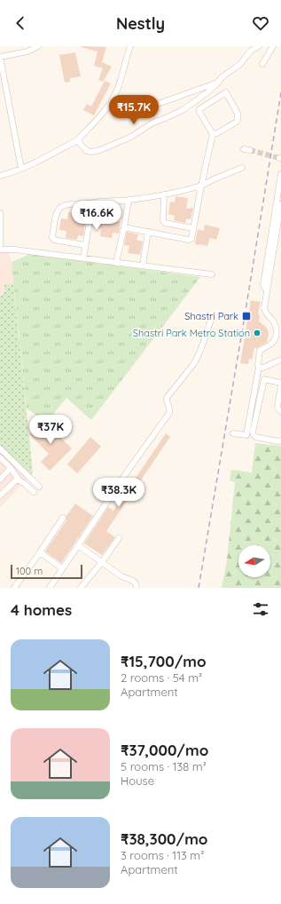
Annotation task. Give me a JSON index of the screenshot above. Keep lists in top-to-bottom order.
{
  "places": {
    "transit": ["Shastri Park"],
    "other": ["Shastri Park Metro Station"]
  },
  "scale_bar": "100 m",
  "north": "left",
  "page": {
    "header": "Nestly",
    "price": [
      "₹15.7K",
      "₹16.6K",
      "₹37K",
      "₹38.3K"
    ],
    "scale": "100 m",
    "heading": "4 homes",
    "list": [
      {
        "name": "₹15,700/mo",
        "note": "2 rooms · 54 m² · Apartment"
      },
      {
        "name": "₹37,000/mo",
        "note": "5 rooms · 138 m² · House"
      },
      {
        "name": "₹38,300/mo",
        "note": "3 rooms · 113 m² · Apartment"
      }
    ]
  }
}
